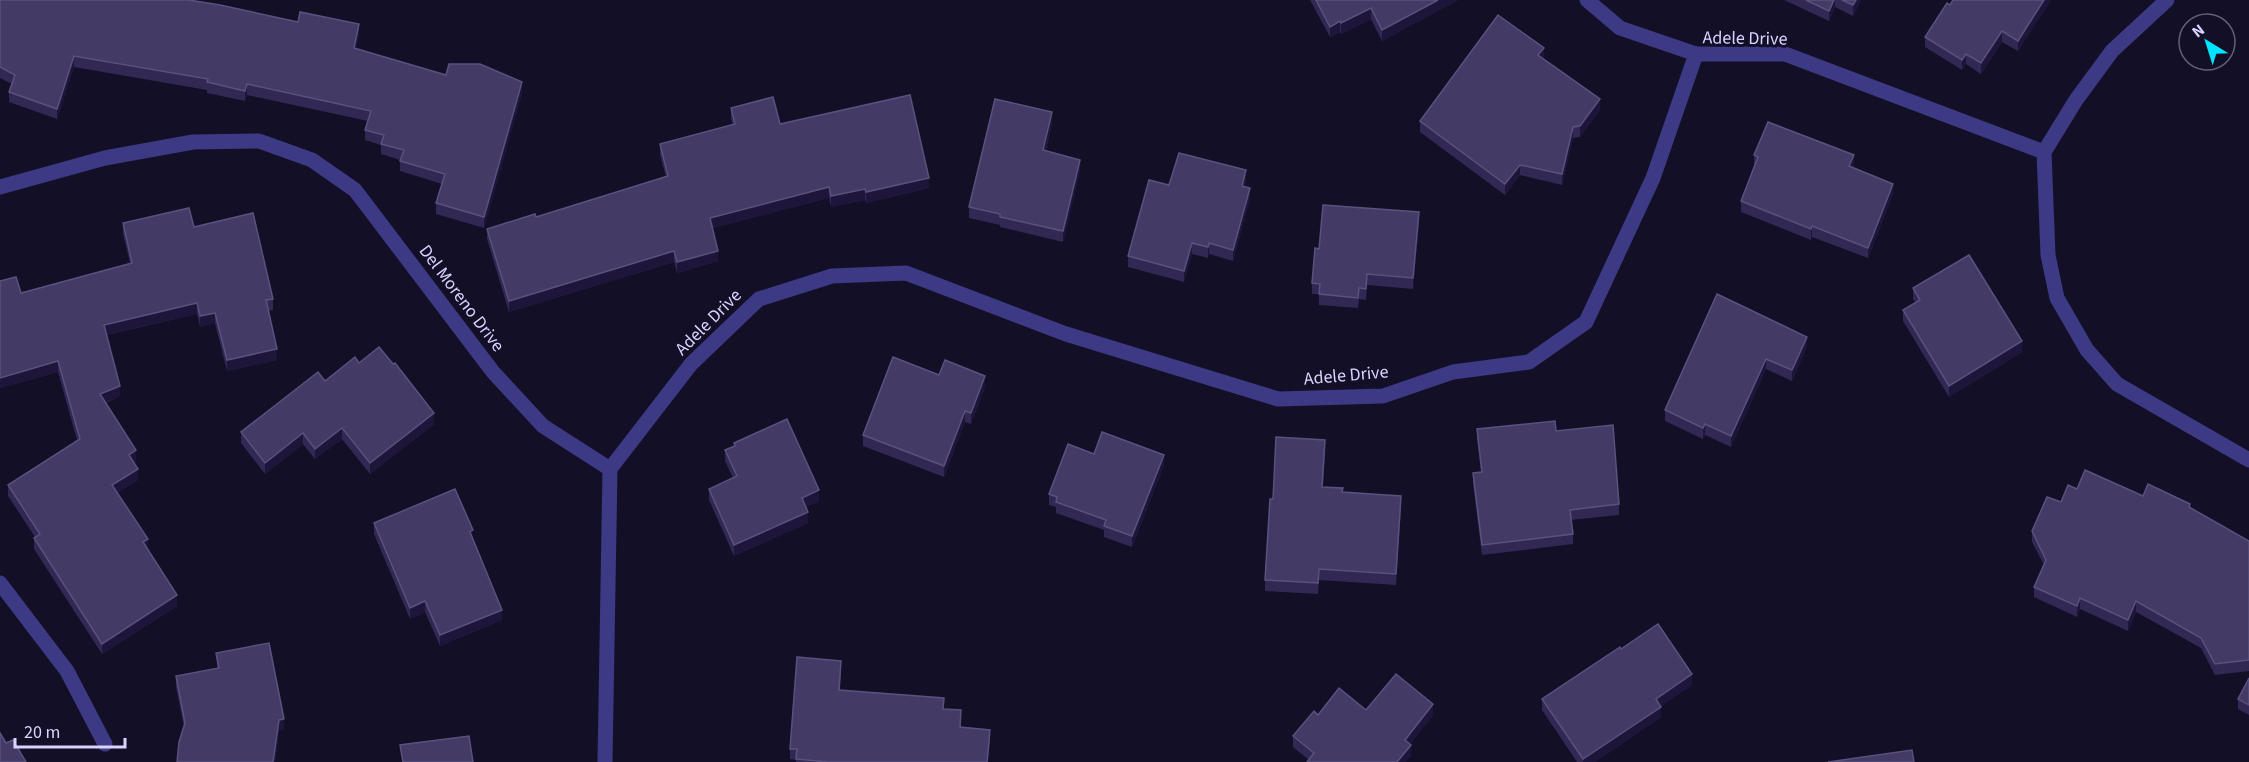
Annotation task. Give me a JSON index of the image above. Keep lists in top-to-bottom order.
{
  "streets": {
    "street": ["Adele Drive", "Del Moreno Drive"]
  },
  "crossings": [
    ["Adele Drive", "Del Moreno Drive"]
  ],
  "scale_bar": "20 m",
  "north": "top left"
}
